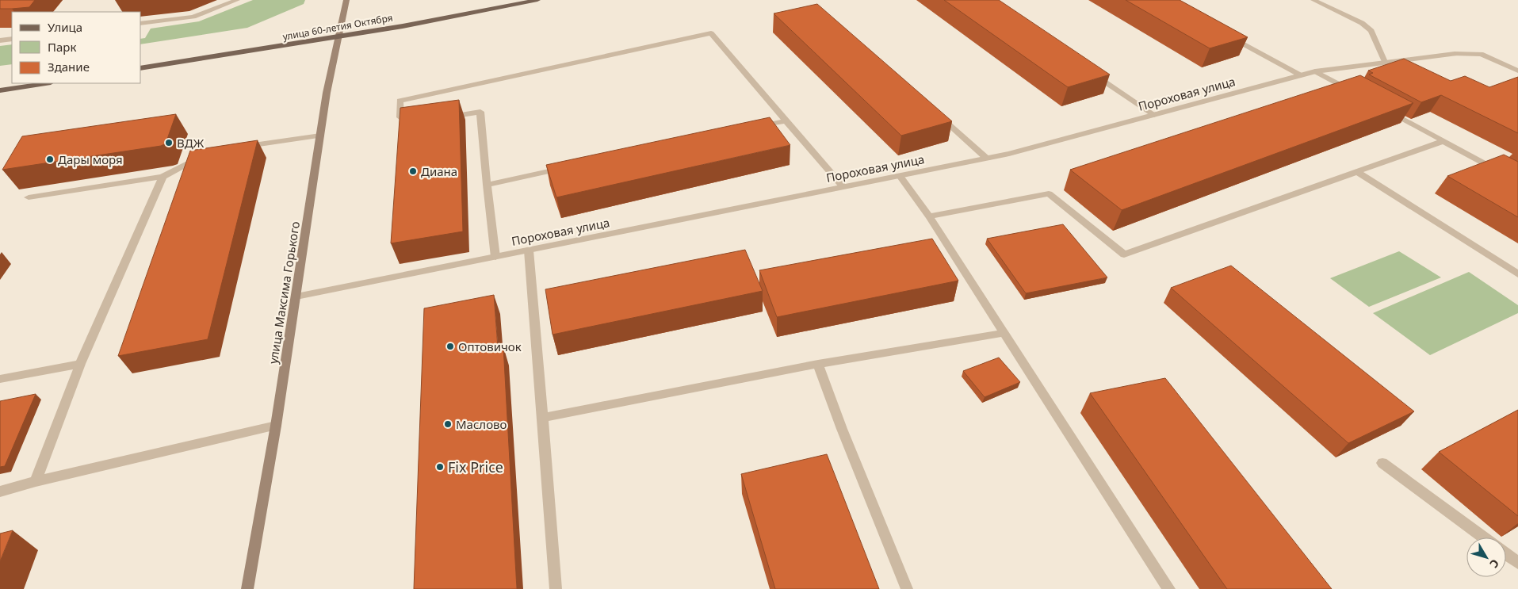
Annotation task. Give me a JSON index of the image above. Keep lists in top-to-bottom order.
{
  "streets": {
    "main road": ["улица 60-летия Октября", "улица Максима Горького"],
    "street": ["Пороховая улица"]
  },
  "crossings": [
    ["улица 60-летия Октября", "улица Максима Горького"],
    ["Пороховая улица", "улица Максима Горького"]
  ],
  "places": [
    "ВДЖ",
    "Дары моря",
    "Диана",
    "Оптовичок",
    "Маслово",
    "Fix Price"
  ],
  "legend": ["Улица", "Парк", "Здание"],
  "north": "bottom right"
}
